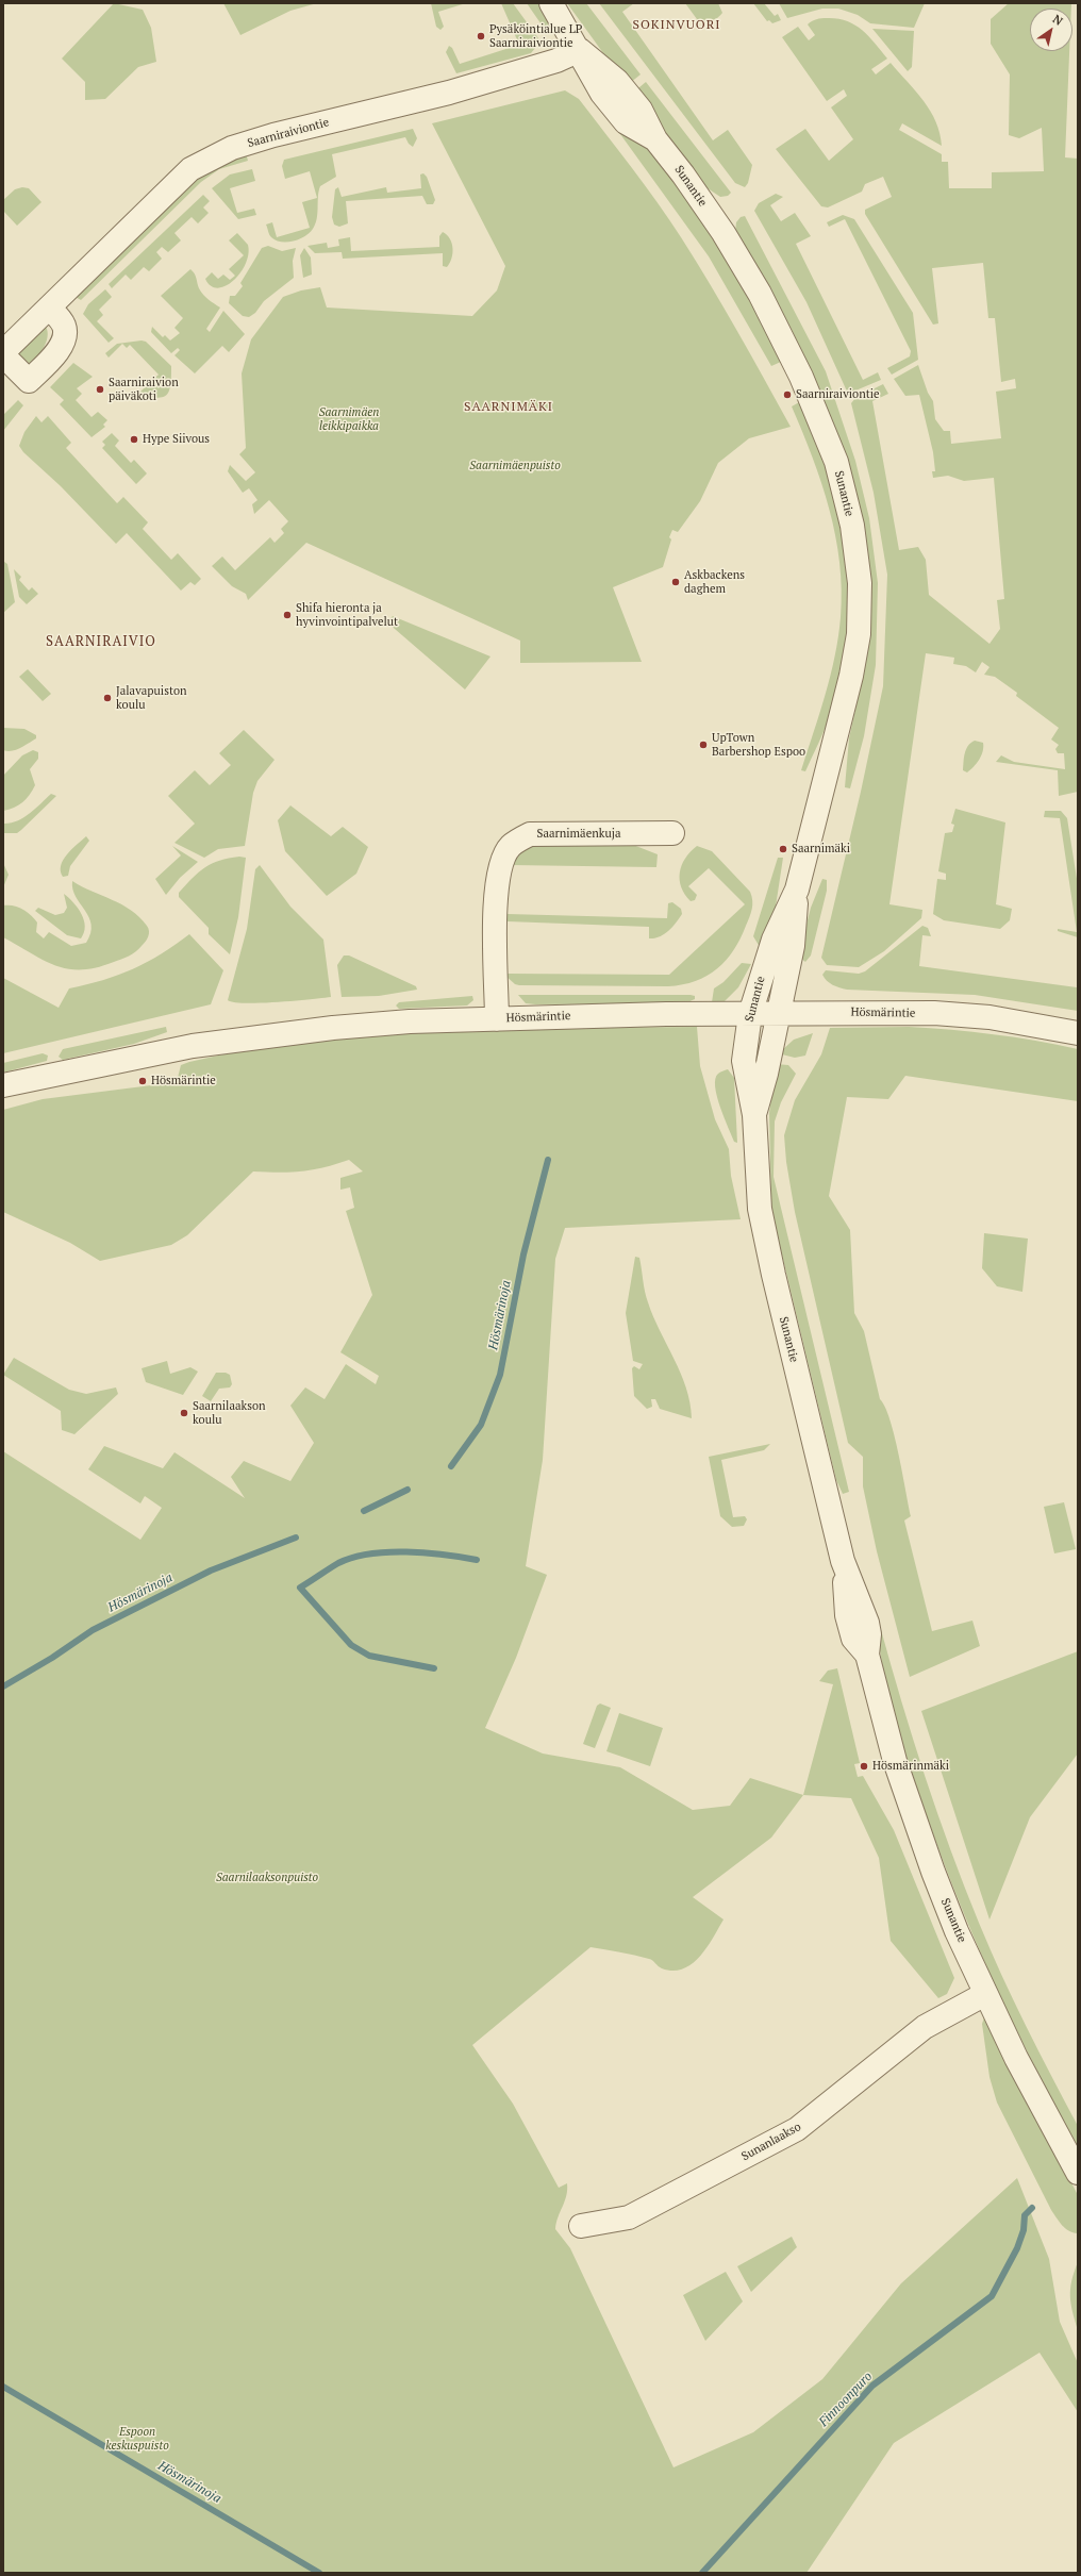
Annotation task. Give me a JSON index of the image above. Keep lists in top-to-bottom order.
{
  "streets": {
    "street": [
      "Saarniraiviontie",
      "Sunantie",
      "Saarnimäenkuja",
      "Hösmärintie",
      "Sunanlaakso"
    ]
  },
  "crossings": [
    ["Saarniraiviontie", "Sunantie"],
    ["Sunantie", "Hösmärintie"],
    ["Sunantie", "Sunanlaakso"],
    ["Saarnimäenkuja", "Hösmärintie"]
  ],
  "districts": ["SOKINVUORI", "SAARNIMÄKI", "SAARNIRAIVIO"],
  "water": ["Hösmärinoja", "Finnoonpuro"],
  "parks": [
    "Saarnimäen leikkipaikka",
    "Saarnimäenpuisto",
    "Saarnilaaksonpuisto",
    "Espoon keskuspuisto"
  ],
  "places": [
    "Pysäköintialue LP Saarniraiviontie",
    "Saarniraivion päiväkoti",
    "Saarniraiviontie",
    "Hype Siivous",
    "Askbackens daghem",
    "Shifa hieronta ja hyvinvointipalvelut",
    "Jalavapuiston koulu",
    "UpTown Barbershop Espoo",
    "Saarnimäki",
    "Hösmärintie",
    "Saarnilaakson koulu",
    "Hösmärinmäki"
  ],
  "north": "top right"
}
